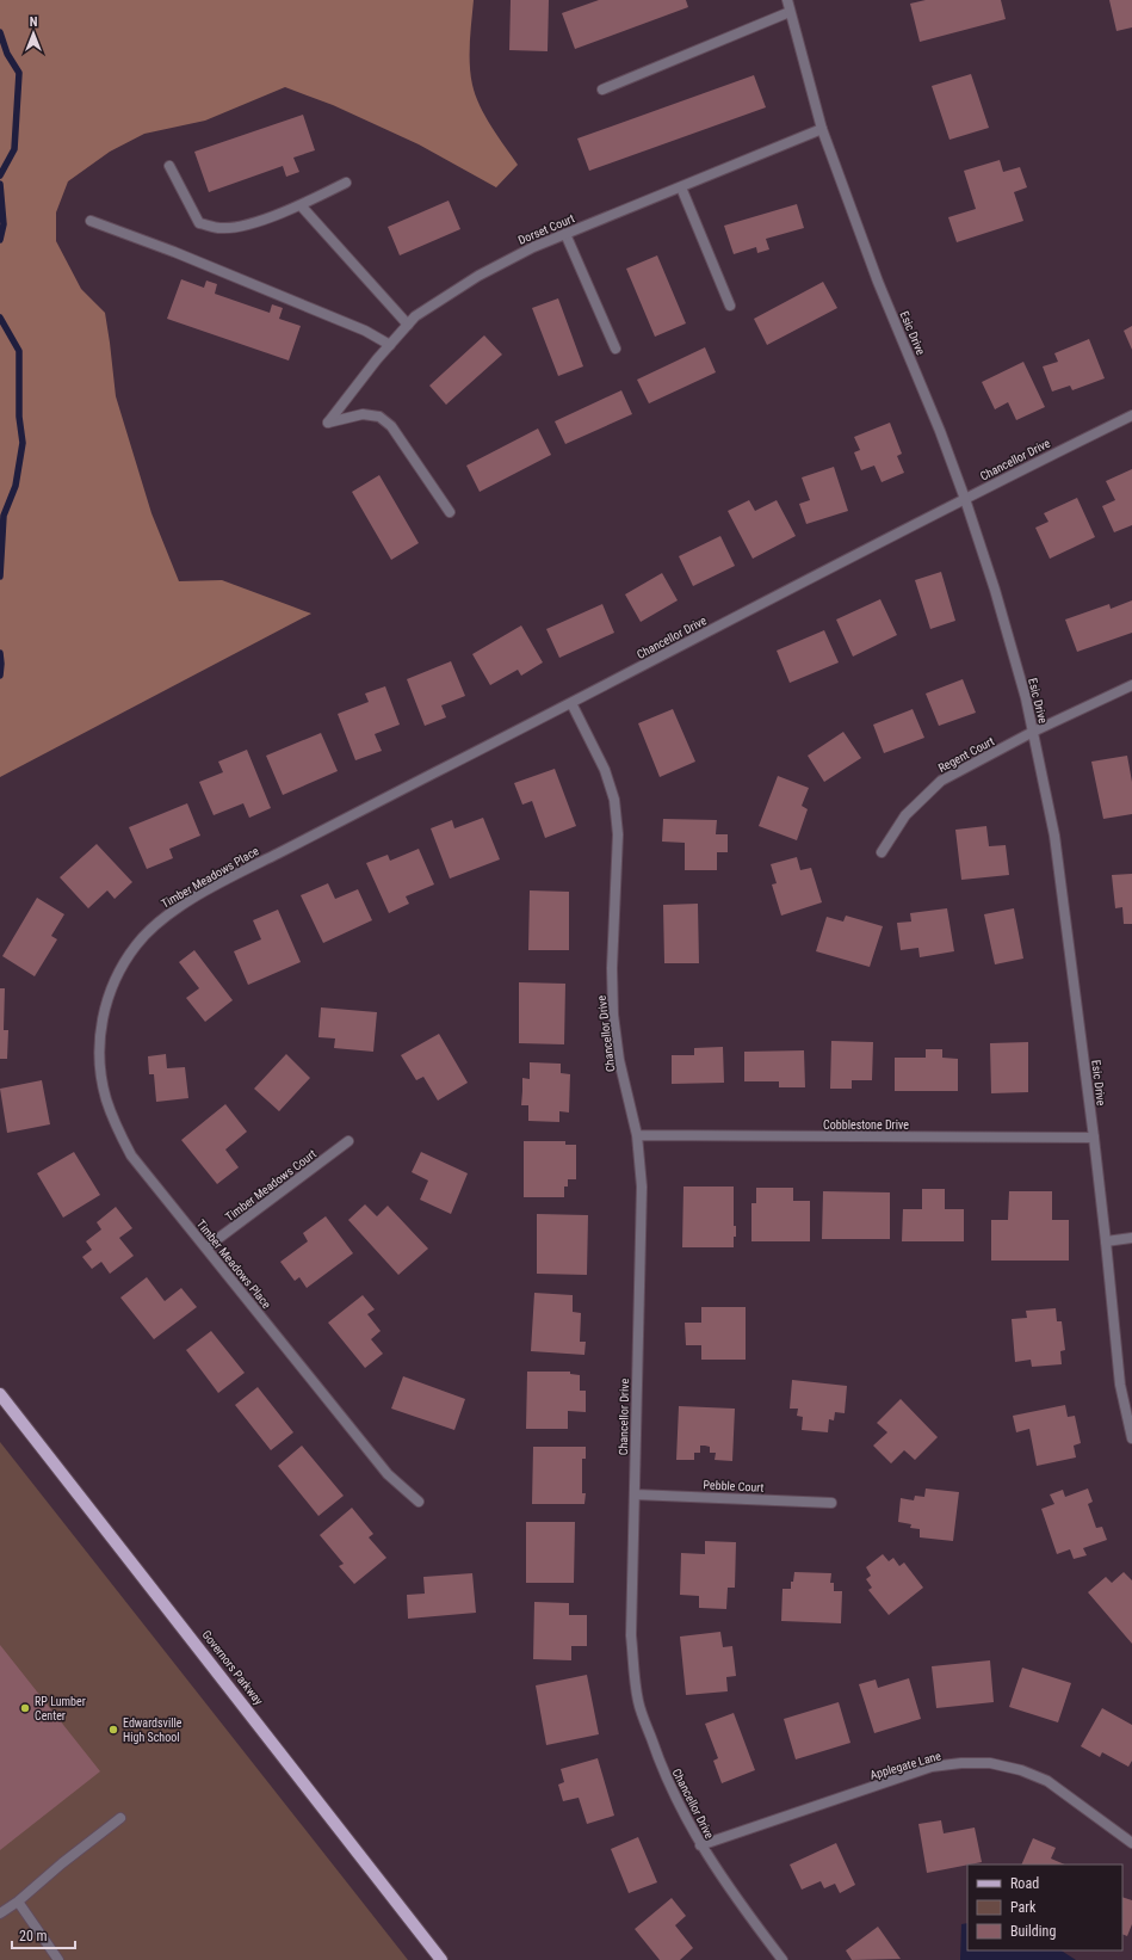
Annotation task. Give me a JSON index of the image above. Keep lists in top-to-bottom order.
{
  "streets": {
    "main road": ["Governors Parkway"],
    "street": [
      "Dorset Court",
      "Esic Drive",
      "Chancellor Drive",
      "Regent Court",
      "Timber Meadows Place",
      "Cobblestone Drive",
      "Timber Meadows Court",
      "Pebble Court",
      "Applegate Lane"
    ]
  },
  "crossings": [
    ["Dorset Court", "Esic Drive"],
    ["Esic Drive", "Chancellor Drive"],
    ["Esic Drive", "Regent Court"],
    ["Esic Drive", "Cobblestone Drive"],
    ["Chancellor Drive", "Timber Meadows Place"],
    ["Chancellor Drive", "Cobblestone Drive"],
    ["Chancellor Drive", "Pebble Court"],
    ["Chancellor Drive", "Applegate Lane"],
    ["Timber Meadows Place", "Timber Meadows Court"]
  ],
  "places": ["RP Lumber Center", "Edwardsville High School"],
  "legend": ["Road", "Park", "Building"],
  "scale_bar": "20 m",
  "north": "top"
}
